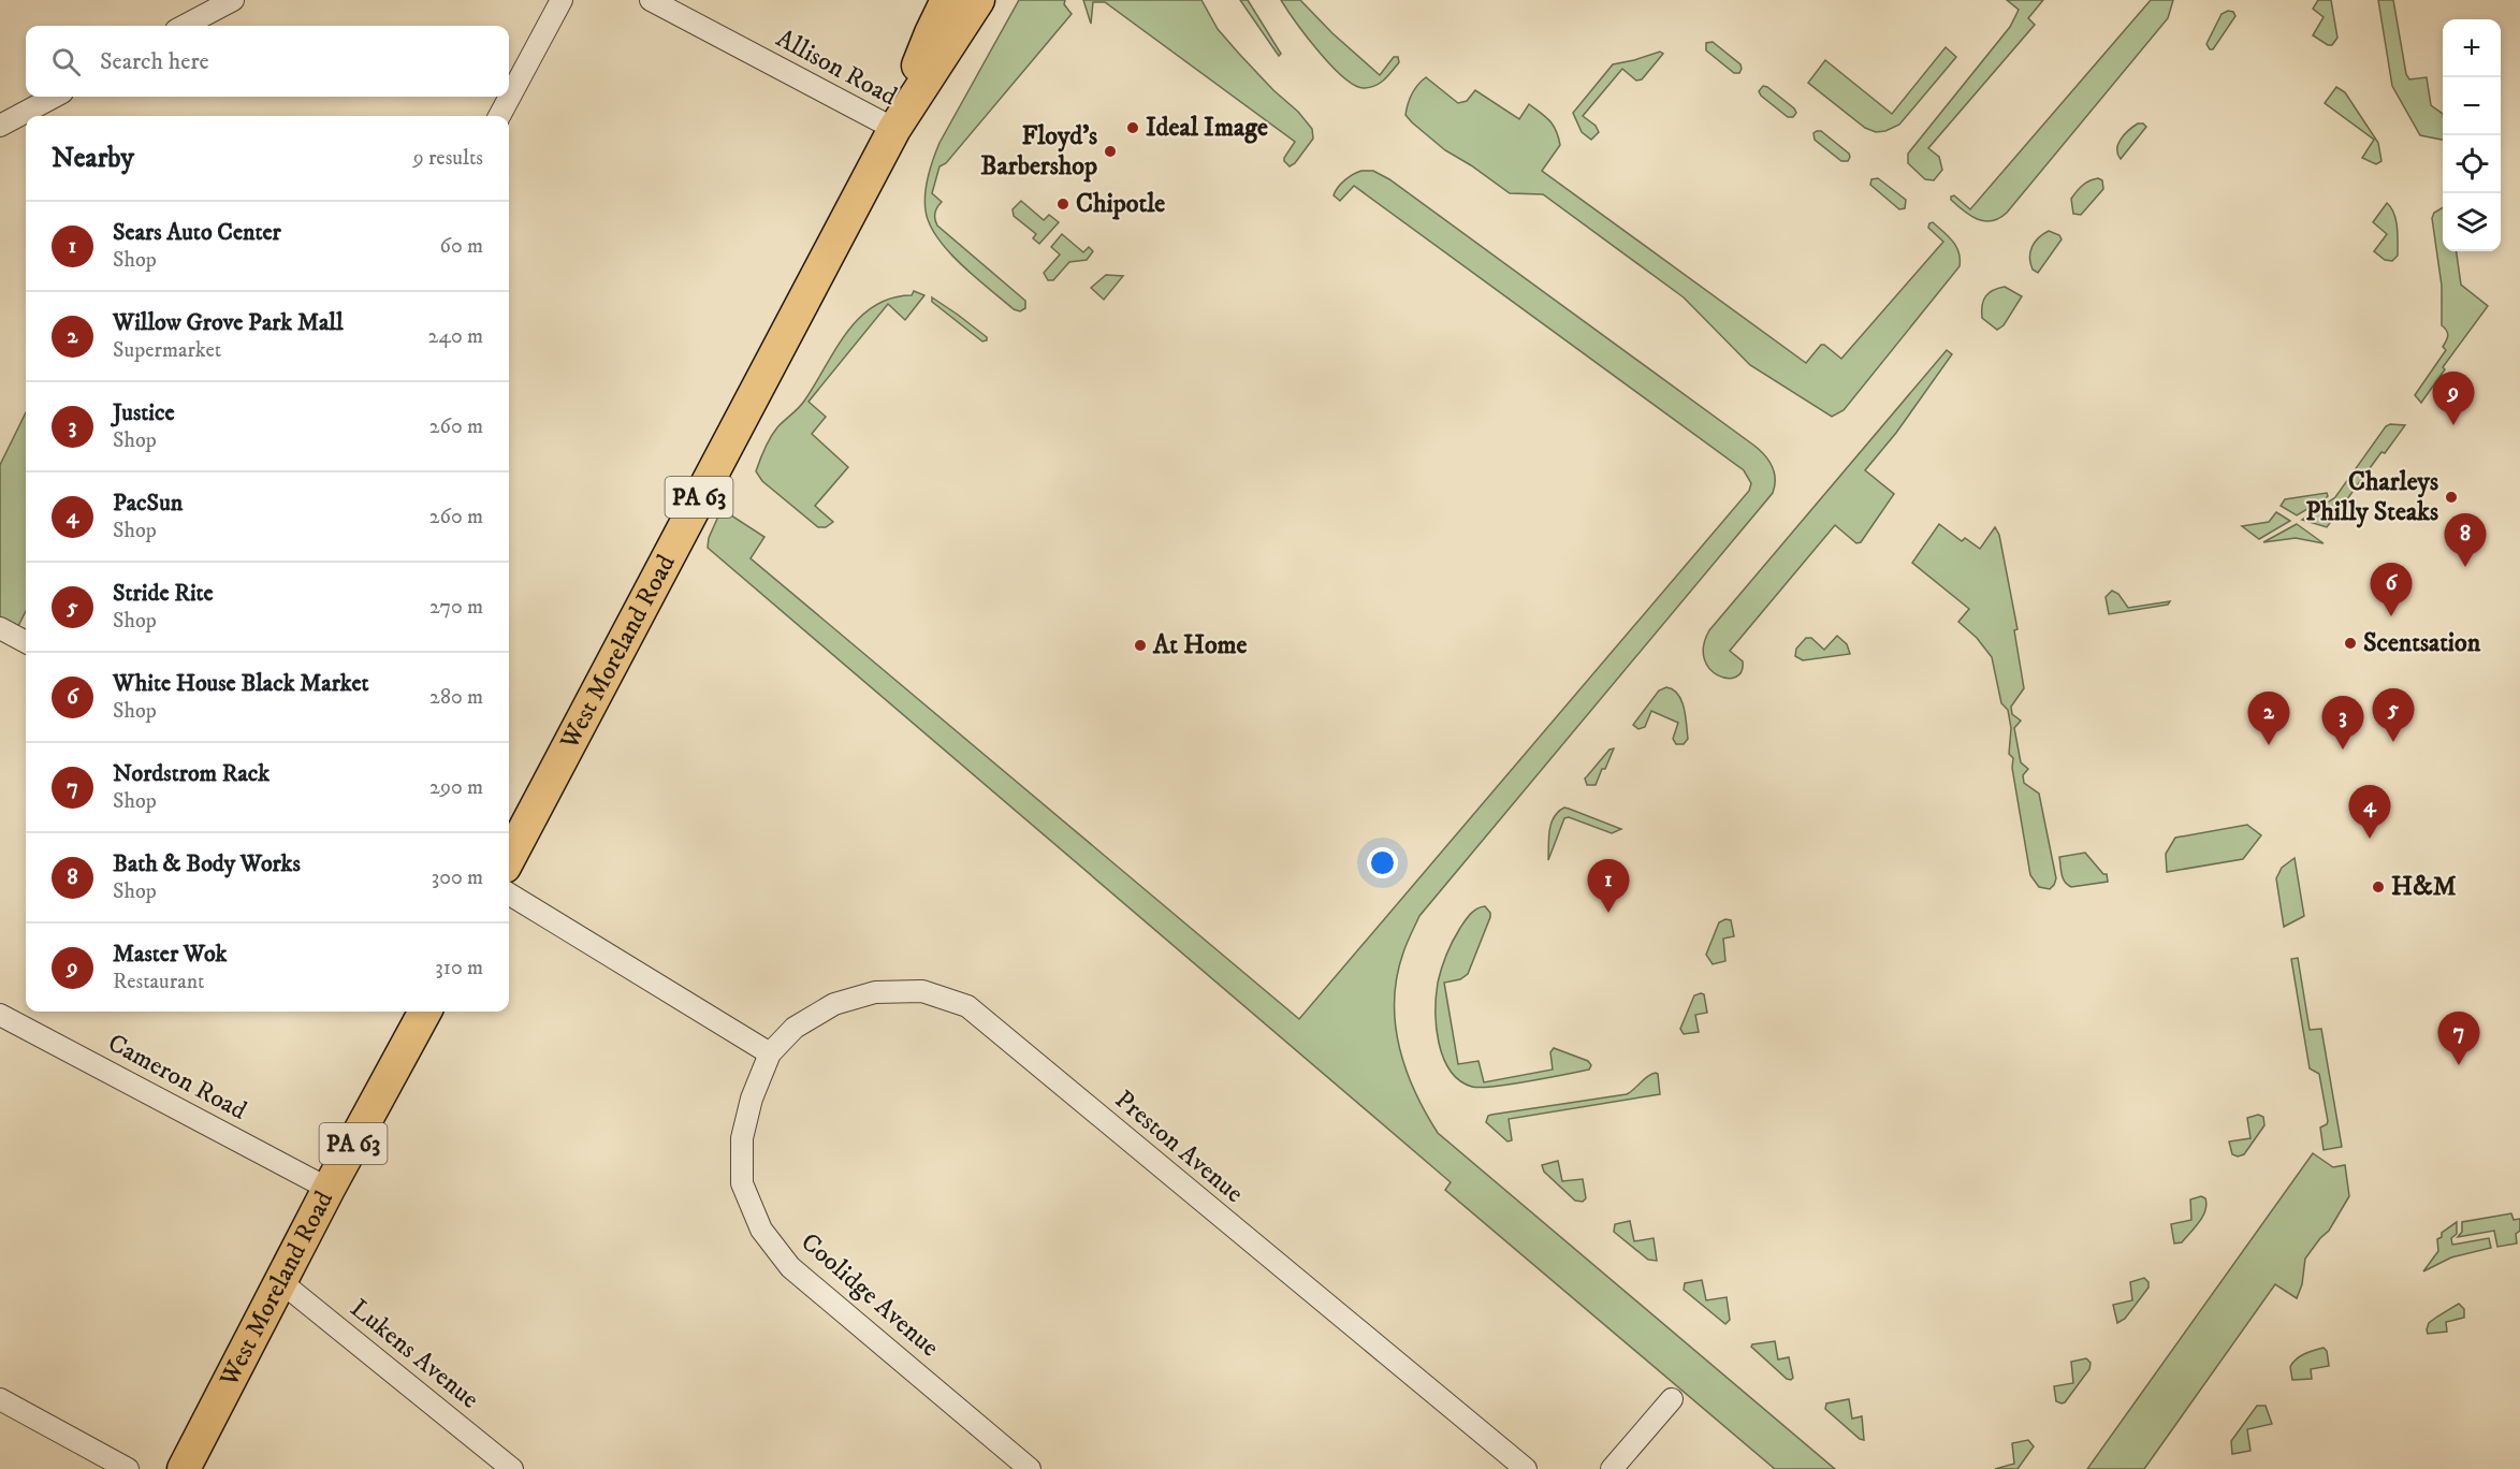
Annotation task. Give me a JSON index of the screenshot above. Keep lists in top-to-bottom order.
{
  "streets": {
    "main road": ["PA 63", "West Moreland Road"],
    "street": [
      "Allison Road",
      "Cameron Road",
      "Preston Avenue",
      "Coolidge Avenue",
      "Lukens Avenue"
    ]
  },
  "crossings": [
    ["Allison Road", "West Moreland Road"],
    ["West Moreland Road", "Cameron Road"],
    ["West Moreland Road", "Lukens Avenue"],
    ["Preston Avenue", "Coolidge Avenue"]
  ],
  "places": [
    "Ideal Image",
    "Floyd's Barbershop",
    "Chipotle",
    "Charleys Philly Steaks",
    "Scentsation",
    "At Home",
    "H&M"
  ],
  "page": {
    "map_buttons": ["+", "−"],
    "search": "Search here",
    "heading": ["Nearby", "9 results"],
    "list": [
      {
        "mark": "1",
        "name": "Sears Auto Center",
        "note": "Shop",
        "value": "60 m"
      },
      {
        "mark": "2",
        "name": "Willow Grove Park Mall",
        "note": "Supermarket",
        "value": "240 m"
      },
      {
        "mark": "3",
        "name": "Justice",
        "note": "Shop",
        "value": "260 m"
      },
      {
        "mark": "4",
        "name": "PacSun",
        "note": "Shop",
        "value": "260 m"
      },
      {
        "mark": "5",
        "name": "Stride Rite",
        "note": "Shop",
        "value": "270 m"
      },
      {
        "mark": "6",
        "name": "White House Black Market",
        "note": "Shop",
        "value": "280 m"
      },
      {
        "mark": "7",
        "name": "Nordstrom Rack",
        "note": "Shop",
        "value": "290 m"
      },
      {
        "mark": "8",
        "name": "Bath & Body Works",
        "note": "Shop",
        "value": "300 m"
      },
      {
        "mark": "9",
        "name": "Master Wok",
        "note": "Restaurant",
        "value": "310 m"
      }
    ],
    "pins": [
      "9",
      "8",
      "6",
      "5",
      "2",
      "3",
      "4",
      "1",
      "7"
    ]
  }
}
